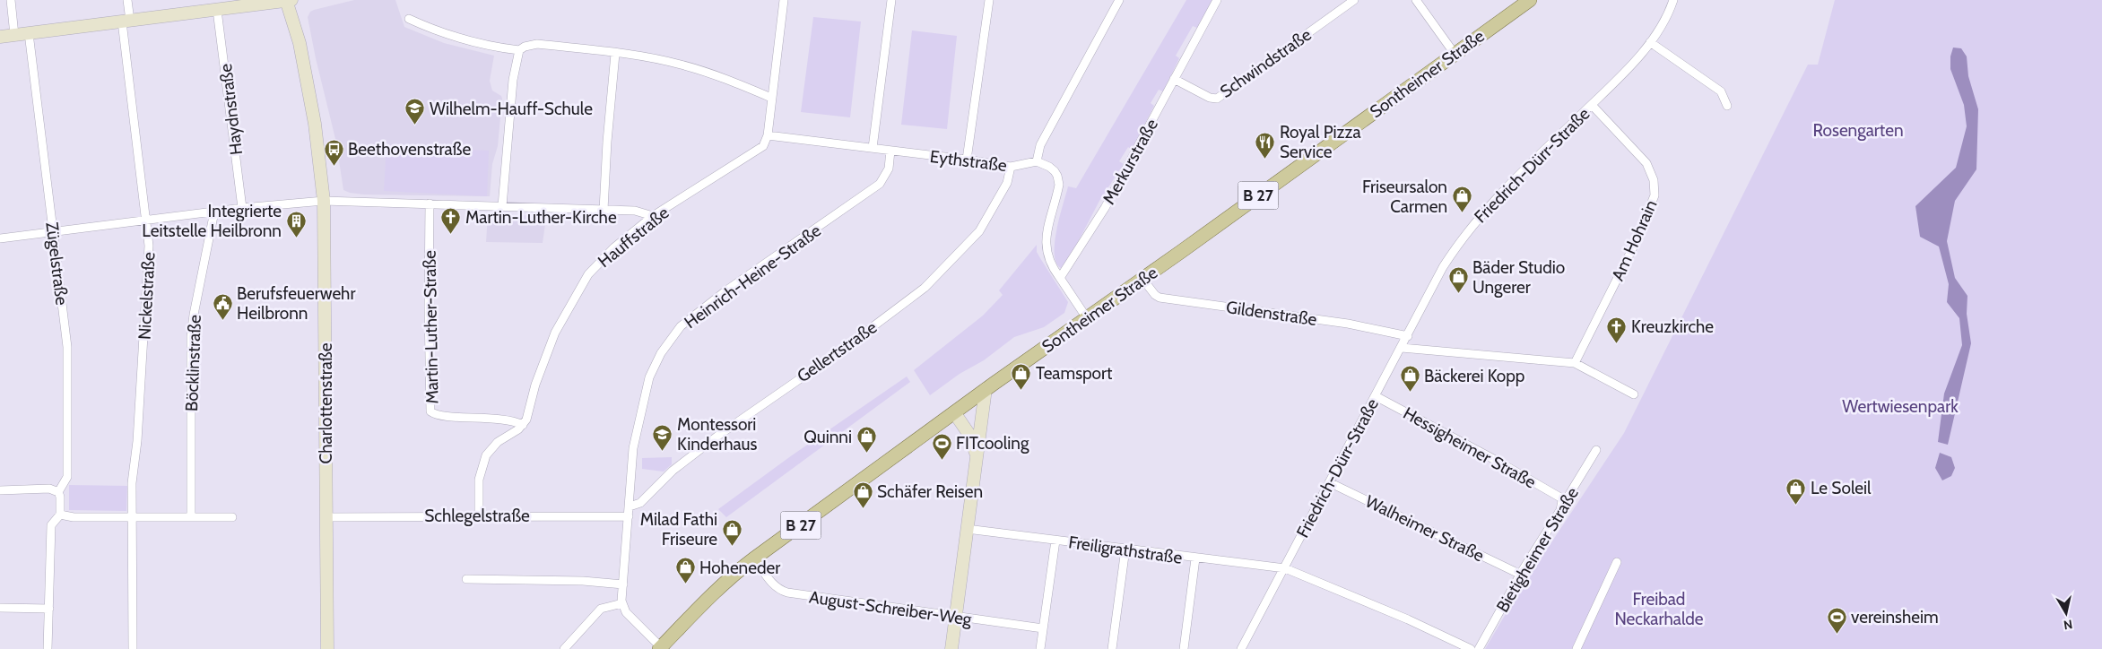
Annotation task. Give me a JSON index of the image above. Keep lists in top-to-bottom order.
{
  "streets": {
    "main road": ["Sontheimer Straße", "B 27", "Charlottenstraße"],
    "street": [
      "Schwindstraße",
      "Haydnstraße",
      "Eythstraße",
      "Merkurstraße",
      "Friedrich-Dürr-Straße",
      "Hauffstraße",
      "Am Hohrain",
      "Zügelstraße",
      "Heinrich-Heine-Straße",
      "Nickelstraße",
      "Gildenstraße",
      "Martin-Luther-Straße",
      "Gellertstraße",
      "Böcklinstraße",
      "Hessigheimer Straße",
      "Schlegelstraße",
      "Walheimer Straße",
      "Freiligrathstraße",
      "Bietigheimer Straße",
      "August-Schreiber-Weg"
    ]
  },
  "crossings": [
    ["Schwindstraße", "Merkurstraße"],
    ["Sontheimer Straße", "Gildenstraße"],
    ["Sontheimer Straße", "August-Schreiber-Weg"],
    ["Eythstraße", "Hauffstraße"],
    ["Eythstraße", "Heinrich-Heine-Straße"],
    ["Eythstraße", "Gellertstraße"],
    ["Friedrich-Dürr-Straße", "Am Hohrain"],
    ["Friedrich-Dürr-Straße", "Gildenstraße"],
    ["Friedrich-Dürr-Straße", "Hessigheimer Straße"],
    ["Friedrich-Dürr-Straße", "Walheimer Straße"],
    ["Friedrich-Dürr-Straße", "Freiligrathstraße"],
    ["Hauffstraße", "Martin-Luther-Straße"],
    ["Heinrich-Heine-Straße", "Gellertstraße"],
    ["Heinrich-Heine-Straße", "Schlegelstraße"],
    ["Charlottenstraße", "Schlegelstraße"],
    ["Hessigheimer Straße", "Bietigheimer Straße"],
    ["Walheimer Straße", "Bietigheimer Straße"]
  ],
  "parks": ["Rosengarten", "Wertwiesenpark", "Freibad Neckarhalde"],
  "places": {
    "school or university": ["Wilhelm-Hauff-Schule", "Montessori Kinderhaus"],
    "restaurant": ["Royal Pizza Service"],
    "bus stop": ["Beethovenstraße"],
    "shop": [
      "Friseursalon Carmen",
      "Bäder Studio Ungerer",
      "Teamsport",
      "Bäckerei Kopp",
      "Quinni",
      "Le Soleil",
      "Schäfer Reisen",
      "Milad Fathi Friseure",
      "Hoheneder"
    ],
    "church": ["Martin-Luther-Kirche", "Kreuzkirche"],
    "building": ["Integrierte Leitstelle Heilbronn"],
    "public building": ["Berufsfeuerwehr Heilbronn"],
    "sports": ["FITcooling", "vereinsheim"]
  },
  "north": "bottom"
}
